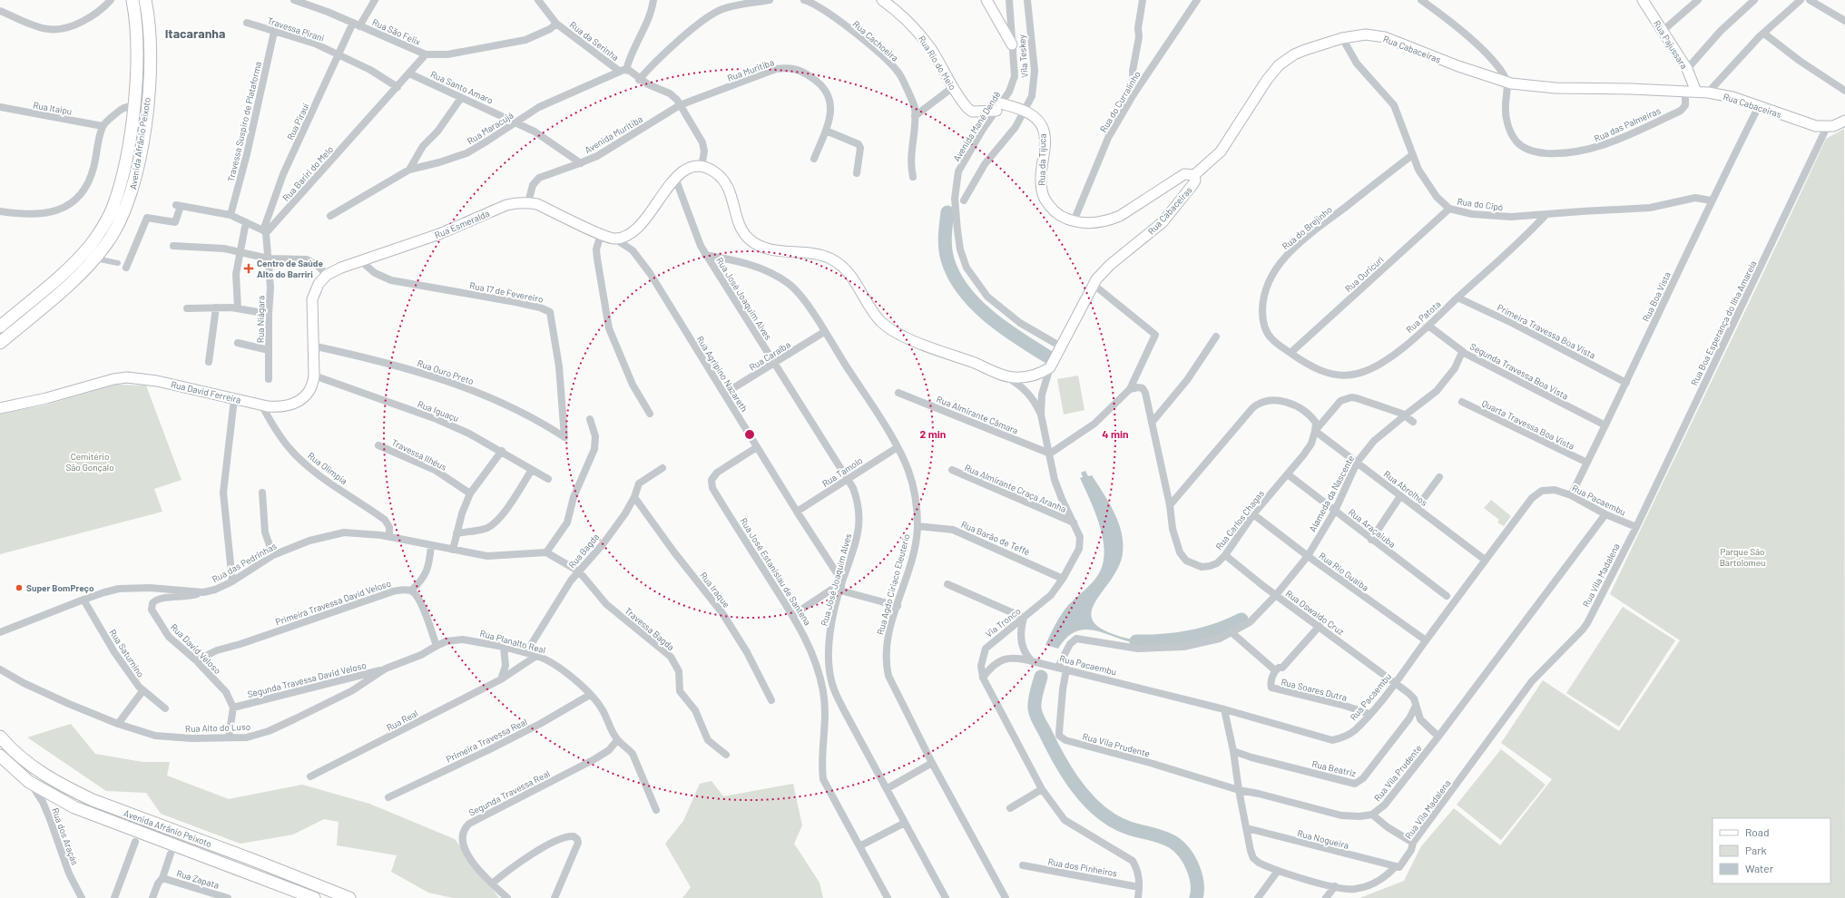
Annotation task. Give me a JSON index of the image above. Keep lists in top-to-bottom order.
{
  "streets": {
    "main road": [
      "Rua Pajussara",
      "Rua Cabaceiras",
      "Rua Rio do Meio",
      "Avenida Afrânio Peixoto",
      "Rua da Tijuca",
      "Rua Esmeralda",
      "Rua David Ferreira"
    ],
    "street": [
      "Travessa Pirani",
      "Rua São Felix",
      "Rua da Serinha",
      "Rua Cachoeira",
      "Vila Teskey",
      "Rua Muritiba",
      "Rua Santo Amaro",
      "Rua do Curralinho",
      "Rua Itaipu",
      "Travessa Suspiro de Plataforma",
      "Rua Pirauí",
      "Rua das Palmeiras",
      "Avenida Mané Dendê",
      "Rua Maracujá",
      "Avenida Muritiba",
      "Rua Bariri do Melo",
      "Rua do Cipó",
      "Rua do Brejinho",
      "Rua Ouricuri",
      "Rua 17 de Fevereiro",
      "Rua Boa Vista",
      "Rua José Joaquim Alves",
      "Rua Patota",
      "Rua Niágara",
      "Rua Boa Esperança do Ilha Amareia",
      "Primeira Travessa Boa Vista",
      "Rua Caraíba",
      "Segunda Travessa Boa Vista",
      "Rua Ouro Preto",
      "Rua Agripino Nazareth",
      "Rua Iguaçu",
      "Rua Almirante Câmara",
      "Quarta Travessa Boa Vista",
      "Travessa Ilhéus",
      "Rua Olimpia",
      "Rua Tamolo",
      "Rua Almirante Craça Aranha",
      "Rua Abrolhos",
      "Alameda da Nascente",
      "Rua Pacaembu",
      "Rua Carlos Chagas",
      "Rua Araçaiuba",
      "Rua Barão de Teffé",
      "Rua Bagda",
      "Rua das Pedrinhas",
      "Rua José Estanislau de Santena",
      "Rua Rio Guaiba",
      "Rua Vila Madalena",
      "Rua Agdo Ciriaco Eleuterio",
      "Rua Iraque",
      "Primeira Travessa David Veloso",
      "Rua Oswaldo Cruz",
      "Via Tronco",
      "Travessa Bagda",
      "Rua Planalto Real",
      "Rua David Veloso",
      "Rua Saturnino",
      "Segunda Travessa David Veloso",
      "Rua Soares Dutra",
      "Rua Real",
      "Rua Alto do Luso",
      "Primeira Travessa Real",
      "Rua Vila Prudente",
      "Rua Beatriz",
      "Segunda Travessa Real",
      "Rua dos Araçás",
      "Rua Nogueira",
      "Rua dos Pinheiros",
      "Rua Zapata"
    ]
  },
  "crossings": [
    ["Travessa Pirani", "Travessa Suspiro de Plataforma"],
    ["Travessa Pirani", "Rua Pirauí"],
    ["Travessa Pirani", "Rua Bariri do Melo"],
    ["Rua São Felix", "Rua da Serinha"],
    ["Rua São Felix", "Rua Pirauí"],
    ["Rua São Felix", "Rua Bariri do Melo"],
    ["Rua da Serinha", "Rua Muritiba"],
    ["Rua da Serinha", "Rua Maracujá"],
    ["Rua da Serinha", "Avenida Muritiba"],
    ["Rua Pajussara", "Rua Cabaceiras"],
    ["Rua Cabaceiras", "Rua das Palmeiras"],
    ["Rua Cabaceiras", "Avenida Mané Dendê"],
    ["Rua Cabaceiras", "Rua da Tijuca"],
    ["Rua Cabaceiras", "Rua do Cipó"],
    ["Rua Cabaceiras", "Rua Boa Vista"],
    ["Rua Cabaceiras", "Rua Boa Esperança do Ilha Amareia"],
    ["Rua Cabaceiras", "Via Tronco"],
    ["Vila Teskey", "Rua da Tijuca"],
    ["Rua Rio do Meio", "Avenida Mané Dendê"],
    ["Rua Rio do Meio", "Rua da Tijuca"],
    ["Rua Muritiba", "Avenida Muritiba"],
    ["Rua Santo Amaro", "Rua Maracujá"],
    ["Rua Santo Amaro", "Avenida Muritiba"],
    ["Rua Santo Amaro", "Rua Bariri do Melo"],
    ["Rua do Curralinho", "Rua da Tijuca"],
    ["Rua Pirauí", "Rua Bariri do Melo"],
    ["Rua Pirauí", "Rua Niágara"],
    ["Avenida Mané Dendê", "Rua da Tijuca"],
    ["Avenida Muritiba", "Rua Esmeralda"],
    ["Avenida Afrânio Peixoto", "Rua dos Araçás"],
    ["Rua do Cipó", "Rua do Brejinho"],
    ["Rua do Cipó", "Rua Ouricuri"],
    ["Rua do Cipó", "Rua Boa Vista"],
    ["Rua do Cipó", "Rua Patota"],
    ["Rua Esmeralda", "Rua 17 de Fevereiro"],
    ["Rua Esmeralda", "Rua Agripino Nazareth"],
    ["Rua Esmeralda", "Rua David Ferreira"],
    ["Rua do Brejinho", "Rua Ouricuri"],
    ["Rua do Brejinho", "Rua Patota"],
    ["Rua Ouricuri", "Rua Patota"],
    ["Rua 17 de Fevereiro", "Rua Ouro Preto"],
    ["Rua Boa Vista", "Primeira Travessa Boa Vista"],
    ["Rua Boa Vista", "Segunda Travessa Boa Vista"],
    ["Rua Boa Vista", "Quarta Travessa Boa Vista"],
    ["Rua Boa Vista", "Rua Pacaembu"],
    ["Rua José Joaquim Alves", "Rua Caraíba"],
    ["Rua José Joaquim Alves", "Rua Agripino Nazareth"],
    ["Rua José Joaquim Alves", "Rua Tamolo"],
    ["Rua José Joaquim Alves", "Rua Agdo Ciriaco Eleuterio"],
    ["Rua Patota", "Primeira Travessa Boa Vista"],
    ["Rua Patota", "Segunda Travessa Boa Vista"],
    ["Rua Boa Esperança do Ilha Amareia", "Rua Pacaembu"],
    ["Rua Boa Esperança do Ilha Amareia", "Rua Vila Madalena"],
    ["Rua Caraíba", "Rua Agripino Nazareth"],
    ["Rua Caraíba", "Rua Agdo Ciriaco Eleuterio"],
    ["Segunda Travessa Boa Vista", "Alameda da Nascente"],
    ["Rua Ouro Preto", "Rua David Ferreira"],
    ["Rua Agripino Nazareth", "Rua Tamolo"],
    ["Rua Agripino Nazareth", "Rua José Estanislau de Santena"],
    ["Rua David Ferreira", "Rua Iguaçu"],
    ["Rua David Ferreira", "Rua Olimpia"],
    ["Rua Almirante Câmara", "Via Tronco"],
    ["Rua Olimpia", "Rua das Pedrinhas"],
    ["Rua Tamolo", "Rua Agdo Ciriaco Eleuterio"],
    ["Rua Almirante Craça Aranha", "Via Tronco"],
    ["Rua Abrolhos", "Alameda da Nascente"],
    ["Rua Abrolhos", "Rua Pacaembu"],
    ["Rua Abrolhos", "Rua Carlos Chagas"],
    ["Alameda da Nascente", "Rua Pacaembu"],
    ["Alameda da Nascente", "Rua Carlos Chagas"],
    ["Alameda da Nascente", "Rua Araçaiuba"],
    ["Alameda da Nascente", "Rua Rio Guaiba"],
    ["Alameda da Nascente", "Rua Oswaldo Cruz"],
    ["Rua Pacaembu", "Rua Rio Guaiba"],
    ["Rua Pacaembu", "Rua Vila Madalena"],
    ["Rua Pacaembu", "Rua Oswaldo Cruz"],
    ["Rua Pacaembu", "Via Tronco"],
    ["Rua Pacaembu", "Rua Soares Dutra"],
    ["Rua Pacaembu", "Rua Vila Prudente"],
    ["Rua Carlos Chagas", "Rua Araçaiuba"],
    ["Rua Carlos Chagas", "Rua Rio Guaiba"],
    ["Rua Carlos Chagas", "Rua Oswaldo Cruz"],
    ["Rua Barão de Teffé", "Rua Agdo Ciriaco Eleuterio"],
    ["Rua Barão de Teffé", "Via Tronco"],
    ["Rua Bagda", "Rua Iraque"],
    ["Rua Bagda", "Travessa Bagda"],
    ["Rua Bagda", "Rua Planalto Real"],
    ["Rua das Pedrinhas", "Travessa Bagda"],
    ["Rua das Pedrinhas", "Rua David Veloso"],
    ["Rua das Pedrinhas", "Rua Saturnino"],
    ["Rua Vila Madalena", "Rua Vila Prudente"],
    ["Rua Vila Madalena", "Rua Beatriz"],
    ["Rua Vila Madalena", "Rua Nogueira"],
    ["Primeira Travessa David Veloso", "Rua David Veloso"],
    ["Rua Oswaldo Cruz", "Rua Soares Dutra"],
    ["Via Tronco", "Rua dos Pinheiros"],
    ["Rua Planalto Real", "Rua Real"],
    ["Rua Planalto Real", "Rua Alto do Luso"],
    ["Rua Planalto Real", "Primeira Travessa Real"],
    ["Rua Planalto Real", "Segunda Travessa Real"],
    ["Rua David Veloso", "Segunda Travessa David Veloso"],
    ["Segunda Travessa David Veloso", "Rua Alto do Luso"]
  ],
  "districts": ["Itacaranha"],
  "parks": ["Cemitério São Gonçalo", "Parque São Bartolomeu"],
  "places": {
    "health": ["Centro de Saúde Alto do Barriri"],
    "other": ["Super BomPreço"]
  },
  "legend": ["Road", "Park", "Water"],
  "rings": ["2 min", "4 min"]
}
